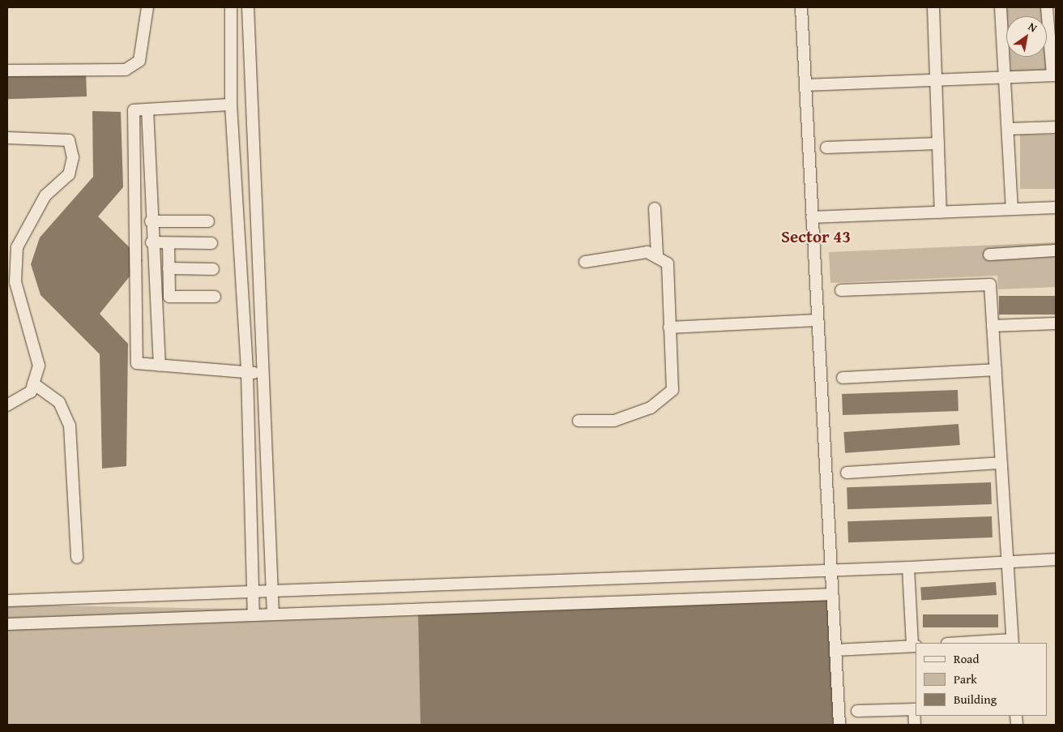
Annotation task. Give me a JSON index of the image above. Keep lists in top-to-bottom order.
{
  "districts": ["Sector 43"],
  "legend": ["Road", "Park", "Building"],
  "north": "top right"
}
